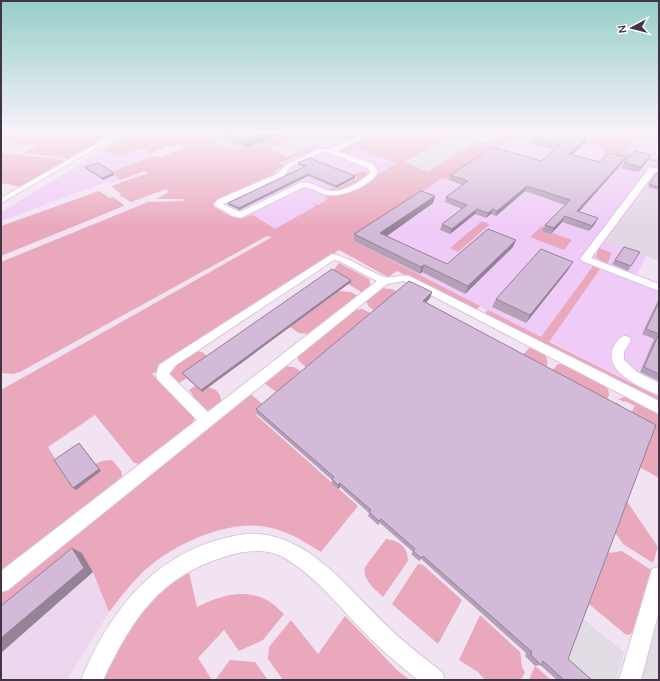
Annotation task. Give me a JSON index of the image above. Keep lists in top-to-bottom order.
{
  "north": "left"
}
